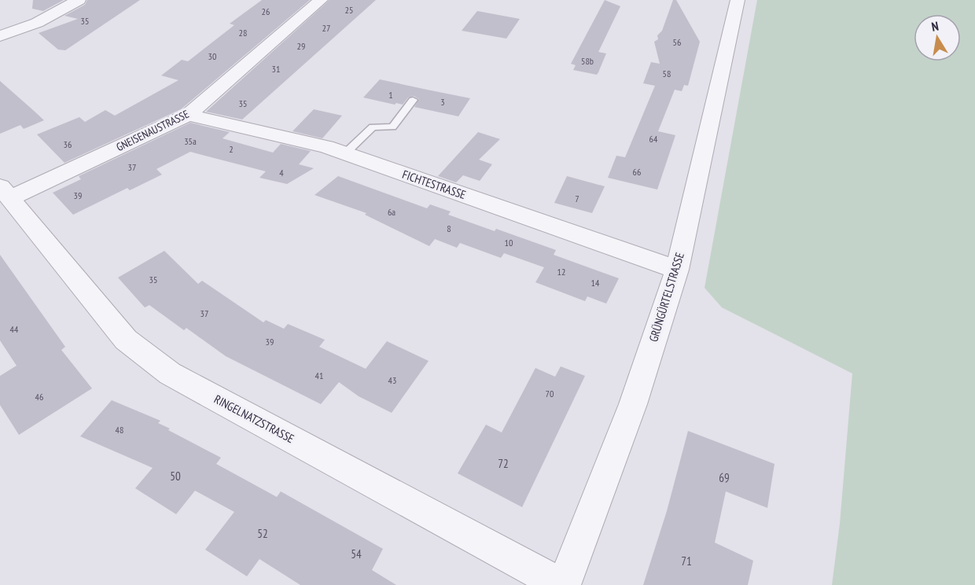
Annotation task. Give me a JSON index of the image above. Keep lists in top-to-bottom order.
{
  "streets": {
    "street": [
      "GNEISENAUSTRASSE",
      "FICHTESTRASSE",
      "GRÜNGÜRTELSTRASSE",
      "RINGELNATZSTRASSE"
    ]
  },
  "crossings": [
    ["GNEISENAUSTRASSE", "FICHTESTRASSE"],
    ["GNEISENAUSTRASSE", "RINGELNATZSTRASSE"],
    ["FICHTESTRASSE", "GRÜNGÜRTELSTRASSE"],
    ["GRÜNGÜRTELSTRASSE", "RINGELNATZSTRASSE"]
  ],
  "house_numbers": [
    "25",
    "26",
    "35",
    "27",
    "28",
    "56",
    "29",
    "30",
    "58b",
    "31",
    "58",
    "1",
    "3",
    "35",
    "64",
    "35a",
    "36",
    "2",
    "37",
    "66",
    "4",
    "39",
    "7",
    "6a",
    "8",
    "10",
    "12",
    "35",
    "14",
    "37",
    "44",
    "39",
    "41",
    "43",
    "70",
    "46",
    "48",
    "72",
    "50",
    "69",
    "52",
    "54",
    "71"
  ],
  "north": "top"
}
